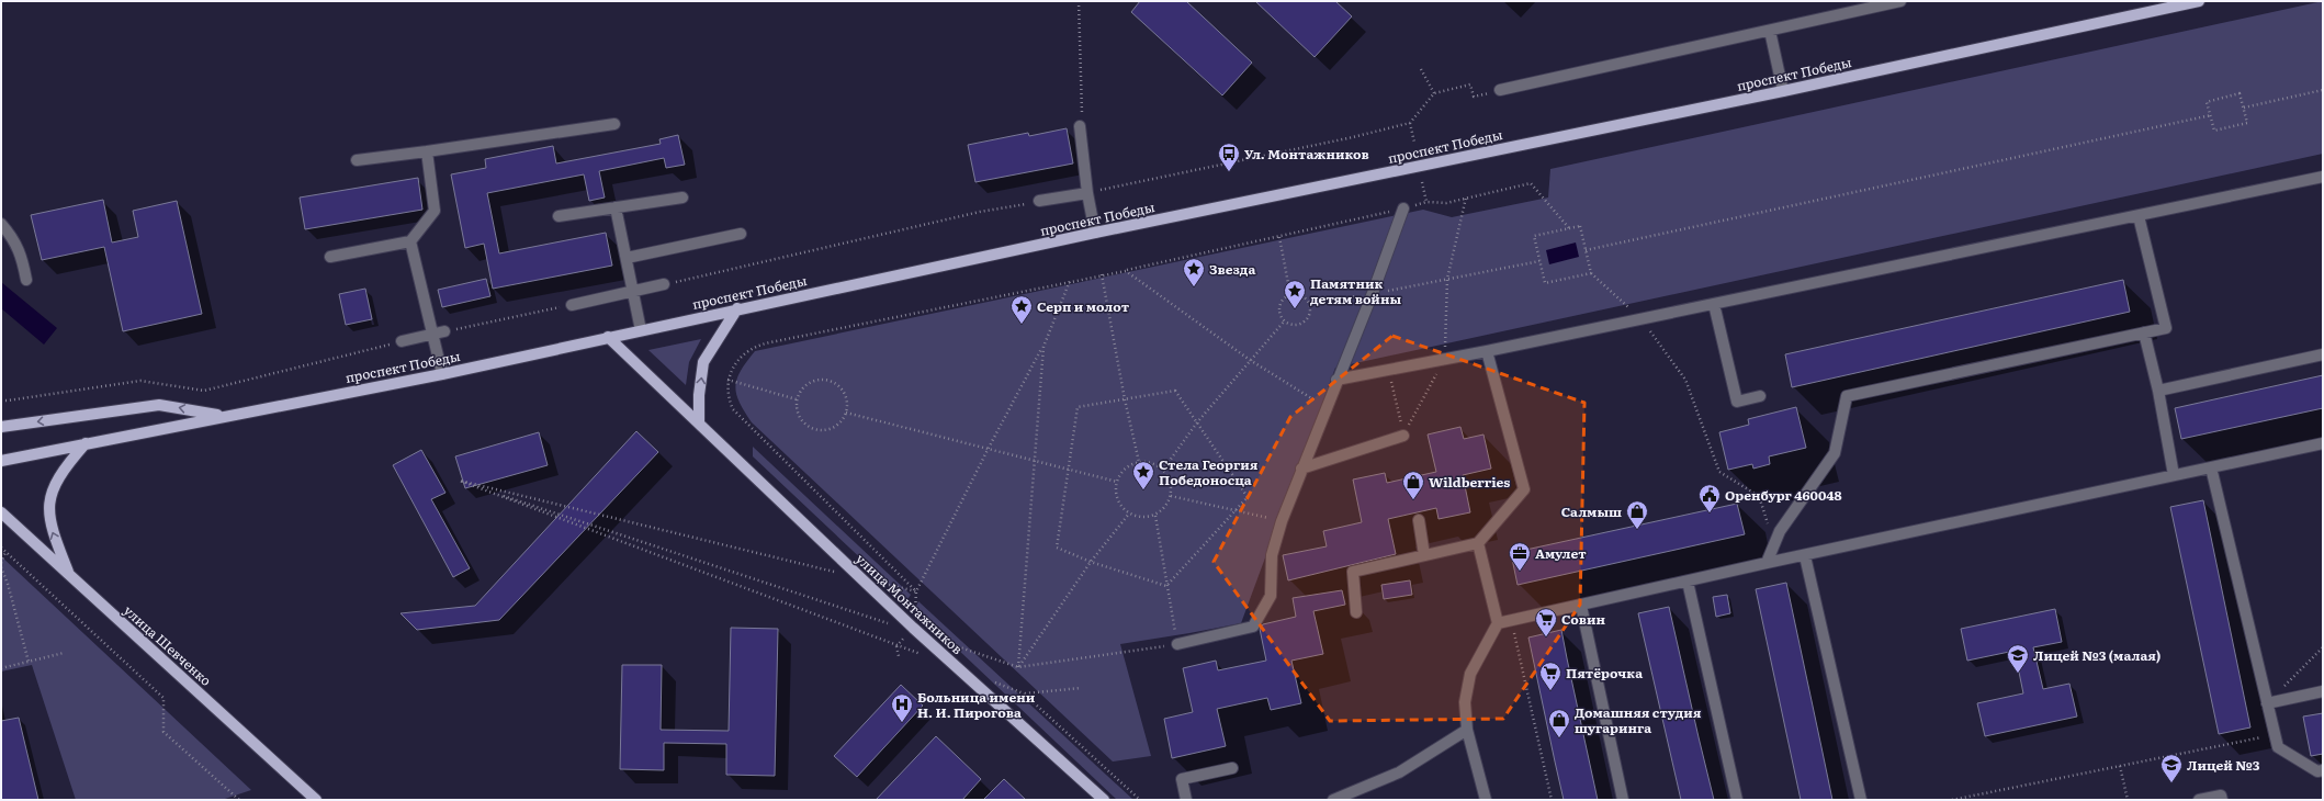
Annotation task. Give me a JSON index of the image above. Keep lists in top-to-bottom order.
{
  "streets": {
    "main road": ["проспект Победы", "улица Монтажников", "улица Шевченко"]
  },
  "crossings": [
    ["проспект Победы", "улица Монтажников"]
  ],
  "places": {
    "bus stop": ["Ул. Монтажников"],
    "place": [
      "Звезда",
      "Памятник детям войны",
      "Серп и молот",
      "Стела Георгия Победоносца"
    ],
    "shop": ["Wildberries", "Салмыш", "Домашняя студия шугаринга"],
    "public building": ["Оренбург 460048"],
    "office": ["Амулет"],
    "supermarket": ["Совин", "Пятёрочка"],
    "school or university": ["Лицей №3 (малая)", "Лицей №3"],
    "hospital": ["Больница имени Н. И. Пирогова"]
  }
}
